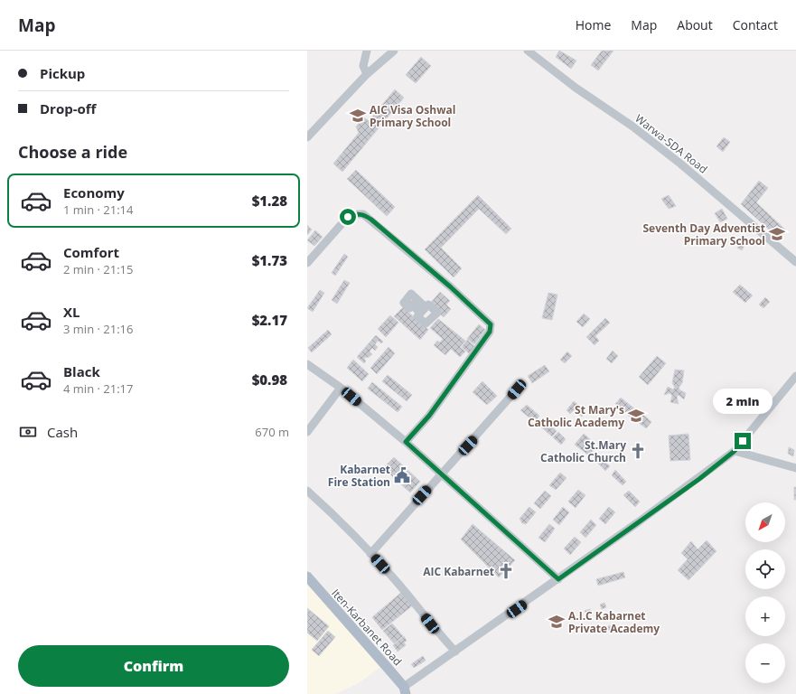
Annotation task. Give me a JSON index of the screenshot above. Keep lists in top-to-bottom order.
{
  "streets": {
    "main road": ["Iten-Karbanet Road"],
    "street": ["Warwa-SDA Road"]
  },
  "places": {
    "school or university": [
      "AIC Visa Oshwal Primary School",
      "Seventh Day Adventist Primary School",
      "St Mary's Catholic Academy",
      "A.I.C Kabarnet Private Academy"
    ],
    "church": ["St.Mary Catholic Church", "AIC Kabarnet"],
    "public building": ["Kabarnet Fire Station"]
  },
  "north": "bottom left",
  "page": {
    "header": "Map",
    "nav": [
      "Home",
      "Map",
      "About",
      "Contact"
    ],
    "banner": ["Pickup", "Drop-off"],
    "heading": "Choose a ride",
    "list": [
      {
        "name": "Economy",
        "note": "1 min · 21:14",
        "value": "$1.28"
      },
      {
        "name": "Comfort",
        "note": "2 min · 21:15",
        "value": "$1.73"
      },
      {
        "name": "XL",
        "note": "3 min · 21:16",
        "value": "$2.17"
      },
      {
        "name": "Black",
        "note": "4 min · 21:17",
        "value": "$0.98"
      }
    ],
    "bubble": "2 min",
    "pay": ["Cash", "670 m"],
    "map_buttons": ["+", "−"],
    "buttons": "Confirm"
  }
}
